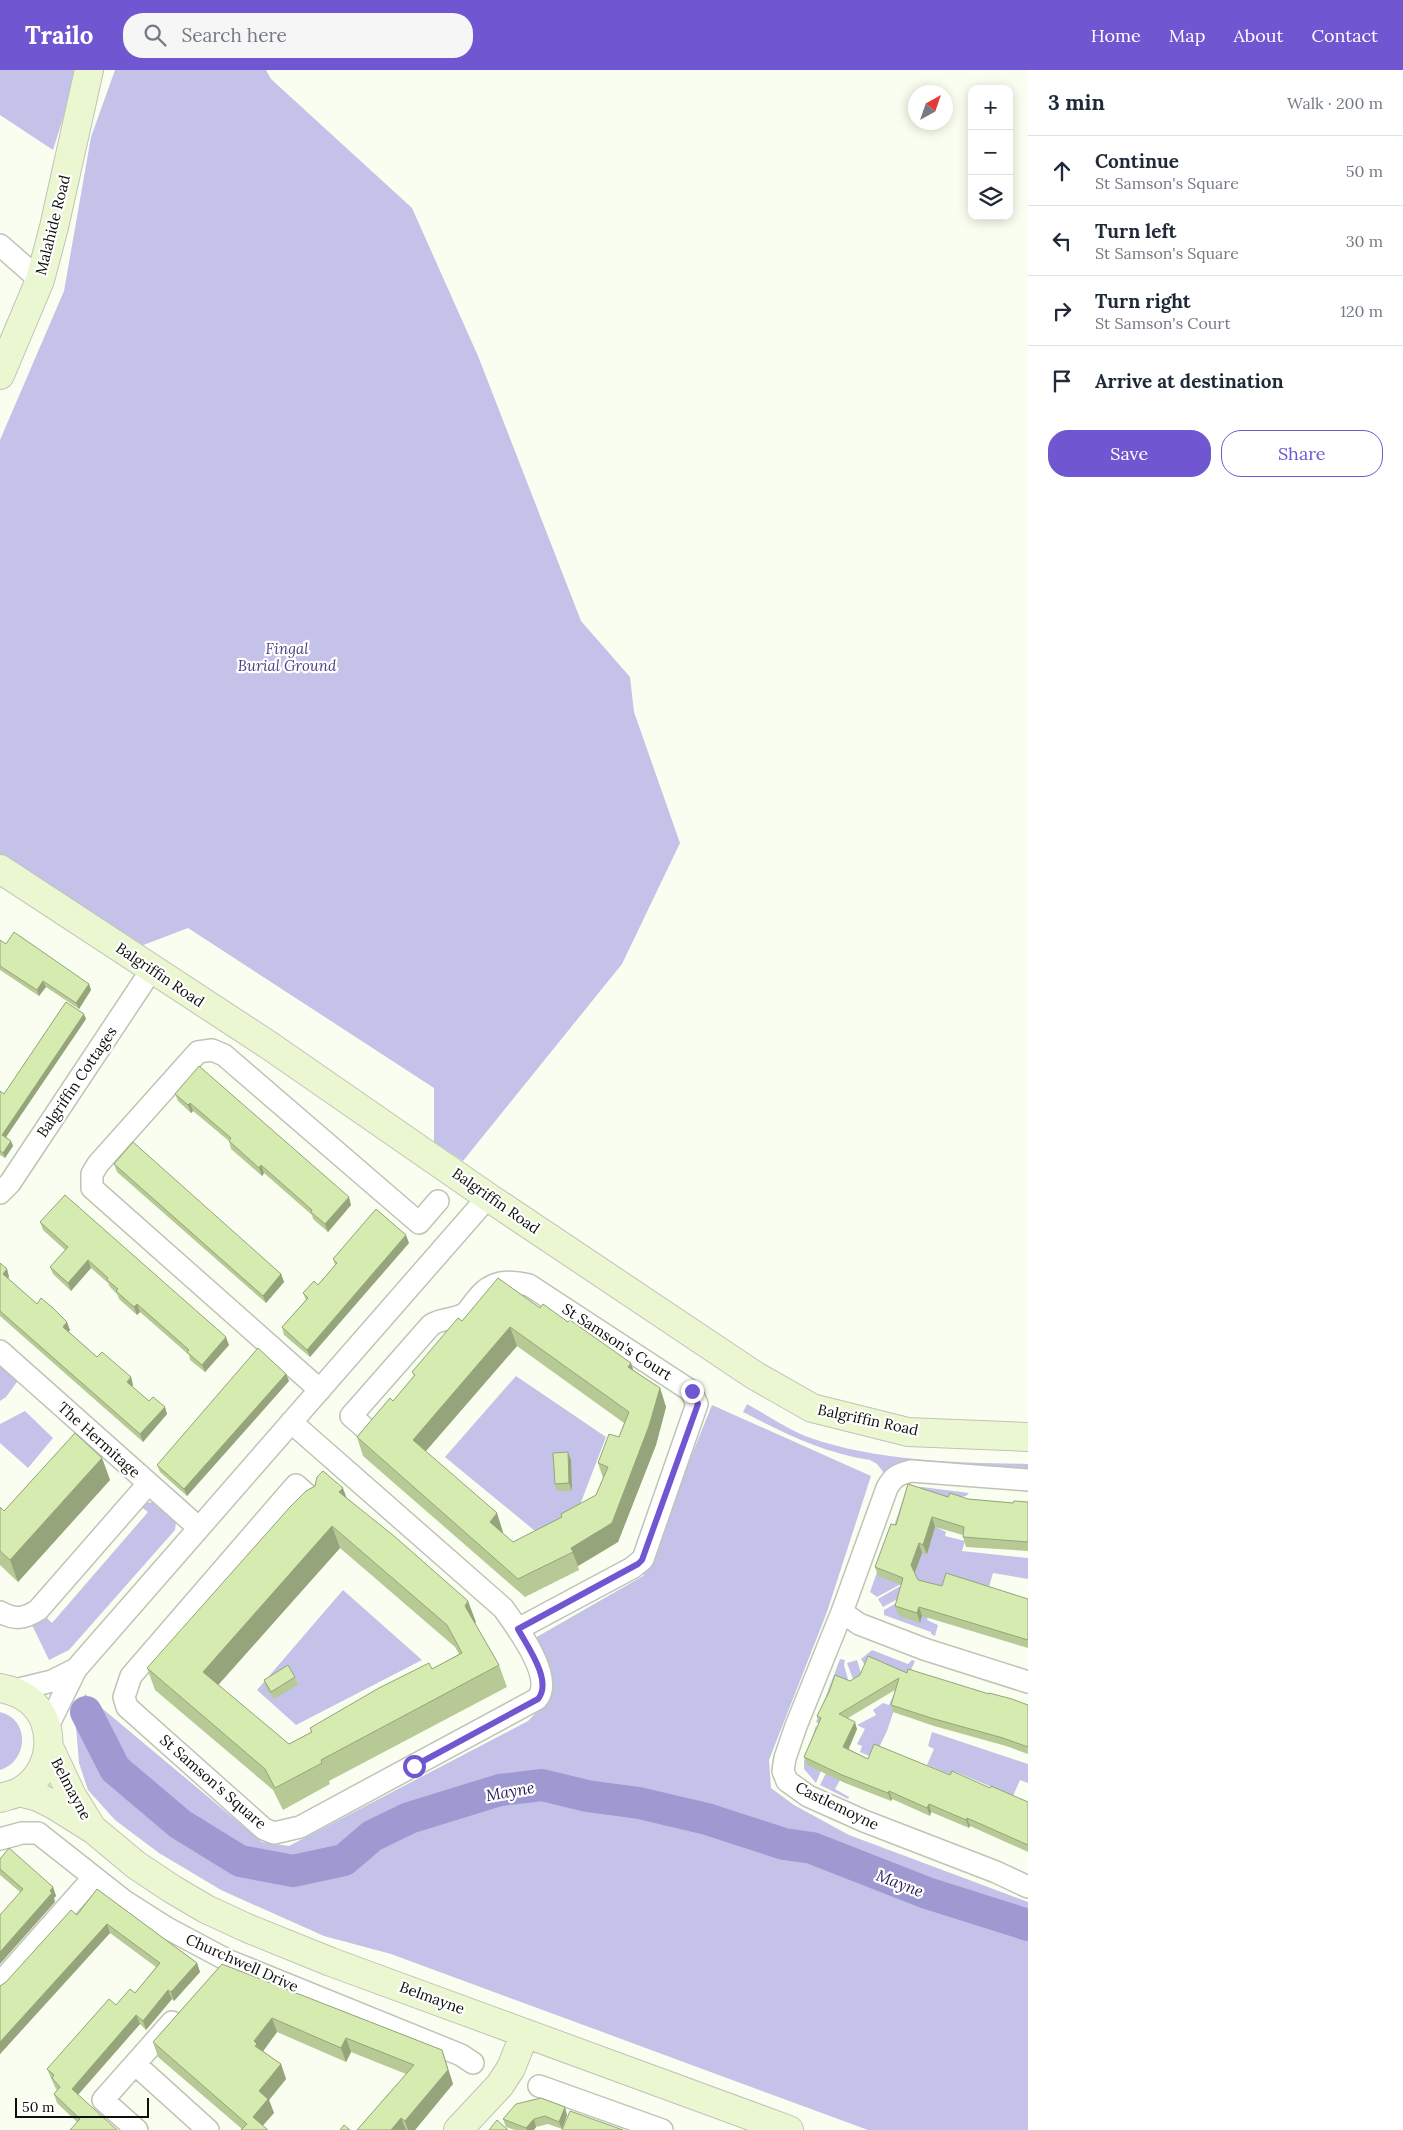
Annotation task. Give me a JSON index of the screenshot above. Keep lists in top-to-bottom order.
{
  "streets": {
    "main road": ["Malahide Road", "Balgriffin Road", "Belmayne"],
    "street": [
      "Balgriffin Cottages",
      "St Samson's Court",
      "The Hermitage",
      "St Samson's Square",
      "Castlemoyne",
      "Churchwell Drive"
    ]
  },
  "crossings": [
    ["Balgriffin Road", "Balgriffin Cottages"],
    ["St Samson's Court", "St Samson's Square"]
  ],
  "water": ["Mayne"],
  "parks": ["Fingal Burial Ground"],
  "scale_bar": "50 m",
  "north": "top right",
  "page": {
    "header": "Trailo",
    "search": "Search here",
    "nav": [
      "Home",
      "Map",
      "About",
      "Contact"
    ],
    "heading": ["3 min", "Walk · 200 m"],
    "map_buttons": ["+", "−"],
    "list": [
      ["Continue", "St Samson's Square", "50 m"],
      ["Turn left", "St Samson's Square", "30 m"],
      ["Turn right", "St Samson's Court", "120 m"],
      "Arrive at destination"
    ],
    "buttons": ["Save", "Share"],
    "scale": "50 m"
  }
}
